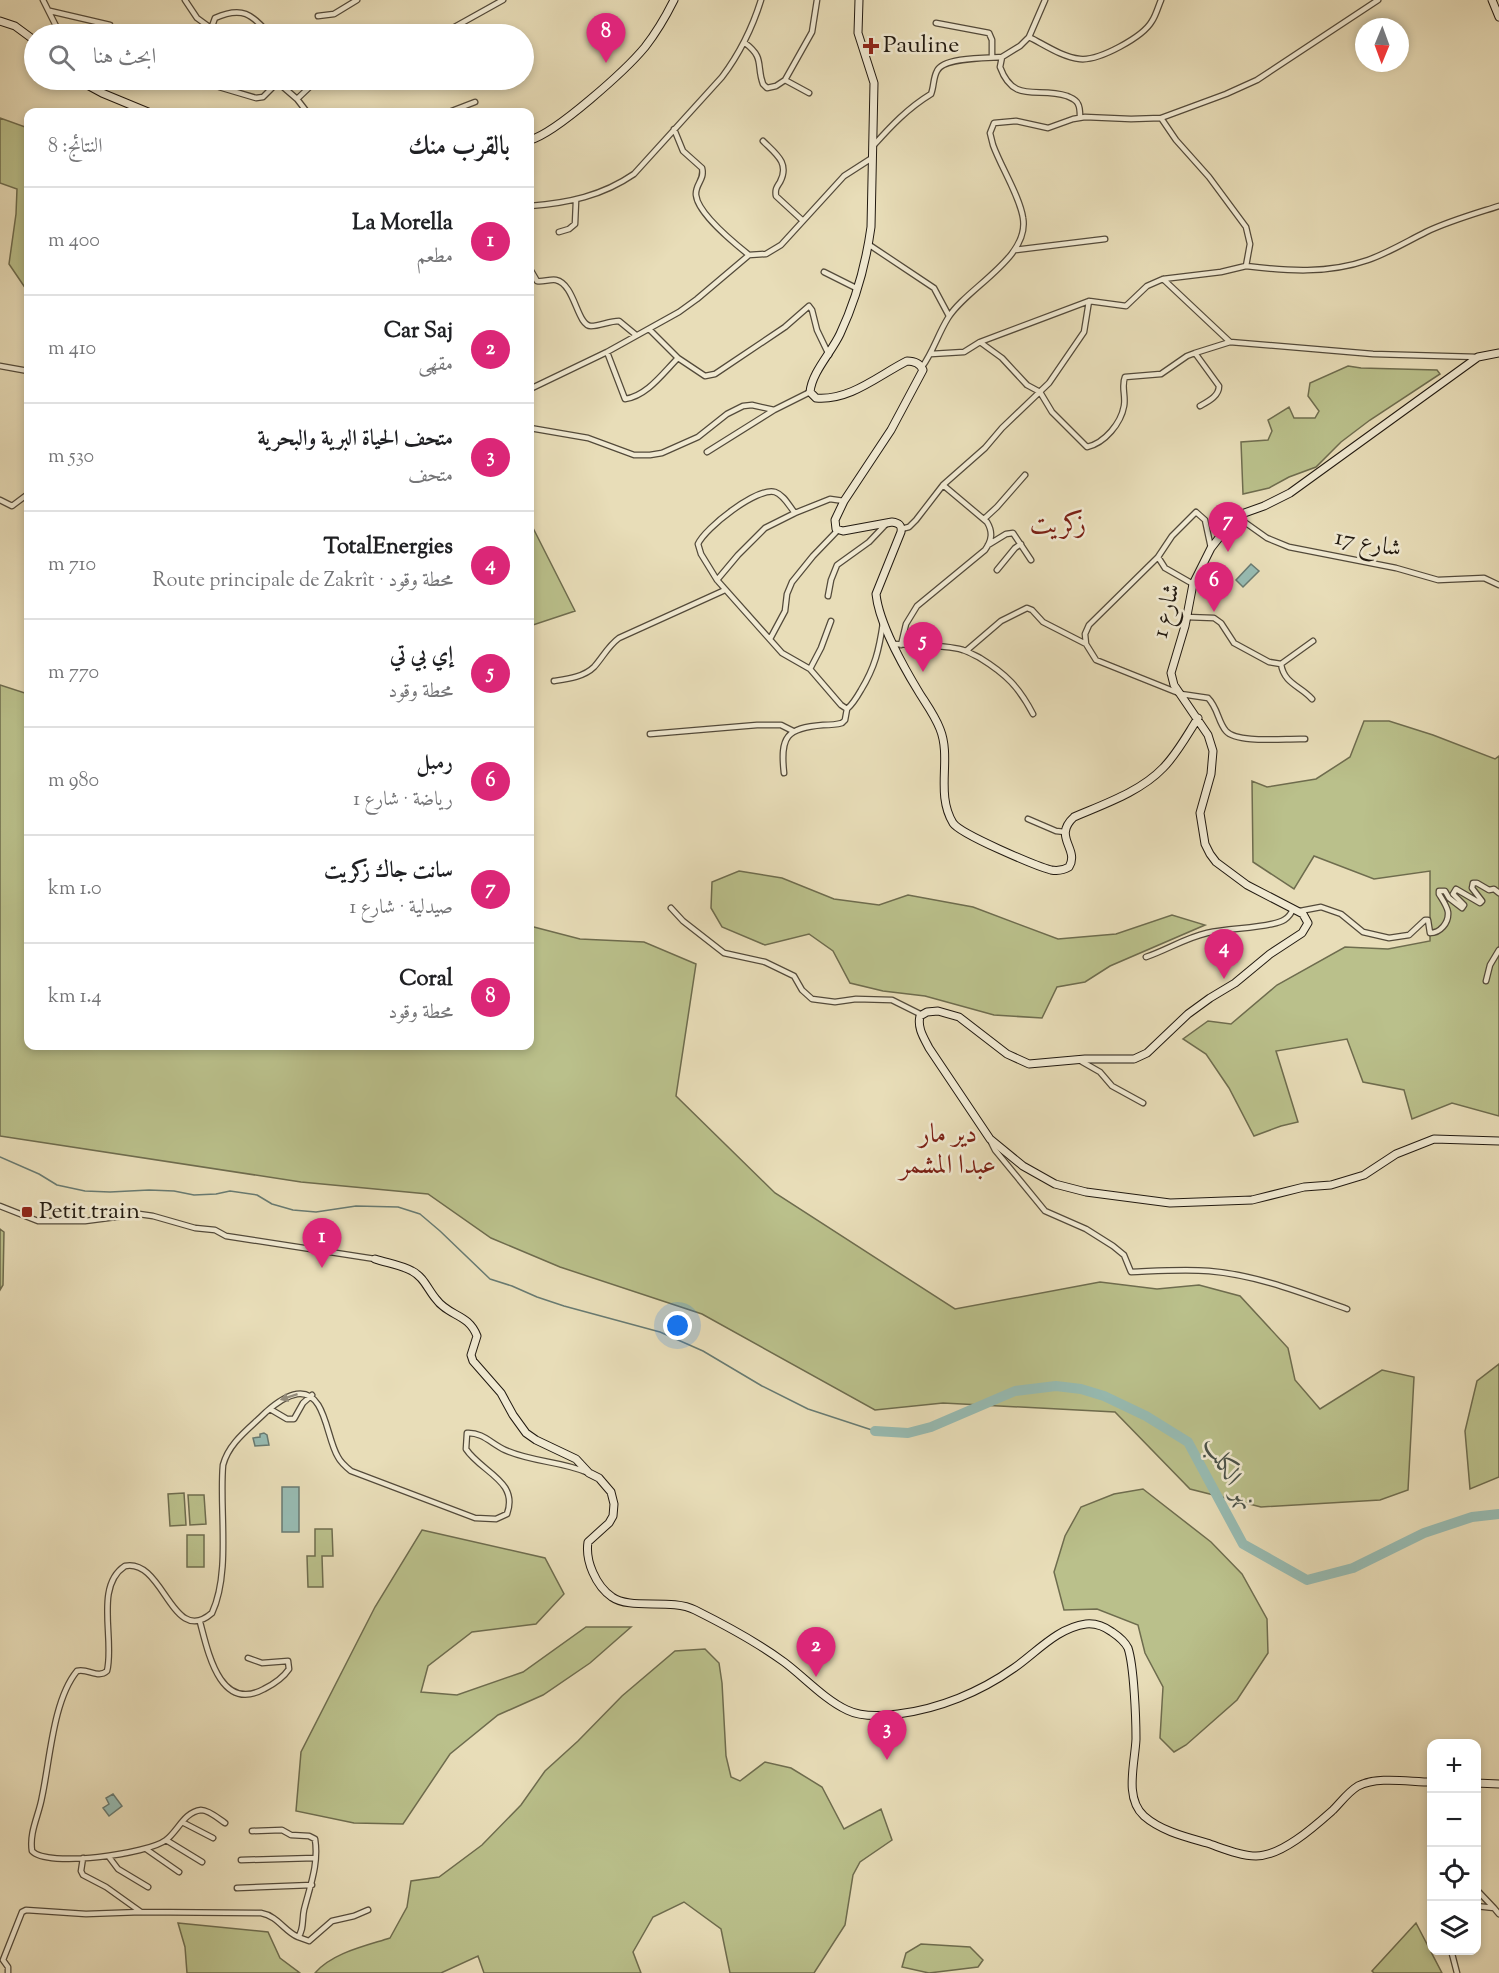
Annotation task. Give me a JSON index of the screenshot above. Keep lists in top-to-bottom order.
{
  "streets": {
    "street": ["شارع 17", "شارع 1"]
  },
  "crossings": [
    ["شارع 17", "شارع 1"]
  ],
  "districts": ["زكريت", "دير مار عبدا المشمر"],
  "water": ["نهر الكلب"],
  "places": {
    "health": ["Pauline"],
    "transit": ["Petit train"]
  },
  "north": "bottom",
  "page": {
    "pins": [
      "8",
      "7",
      "6",
      "5",
      "4",
      "1",
      "2",
      "3"
    ],
    "search": "ابحث هنا",
    "heading": ["بالقرب منك", "النتائج: 8"],
    "list": [
      {
        "mark": "1",
        "name": "La Morella",
        "note": "مطعم",
        "value": "400 m"
      },
      {
        "mark": "2",
        "name": "Car Saj",
        "note": "مقهى",
        "value": "410 m"
      },
      {
        "mark": "3",
        "name": "متحف الحياة البرية والبحرية",
        "note": "متحف",
        "value": "530 m"
      },
      {
        "mark": "4",
        "name": "TotalEnergies",
        "note": "محطة وقود · Route principale de Zakrît",
        "value": "710 m"
      },
      {
        "mark": "5",
        "name": "إي بي تي",
        "note": "محطة وقود",
        "value": "770 m"
      },
      {
        "mark": "6",
        "name": "رمبل",
        "note": "رياضة · شارع 1",
        "value": "980 m"
      },
      {
        "mark": "7",
        "name": "سانت جاك زكريت",
        "note": "صيدلية · شارع 1",
        "value": "1.0 km"
      },
      {
        "mark": "8",
        "name": "Coral",
        "note": "محطة وقود",
        "value": "1.4 km"
      }
    ],
    "map_buttons": ["+", "−"]
  }
}
